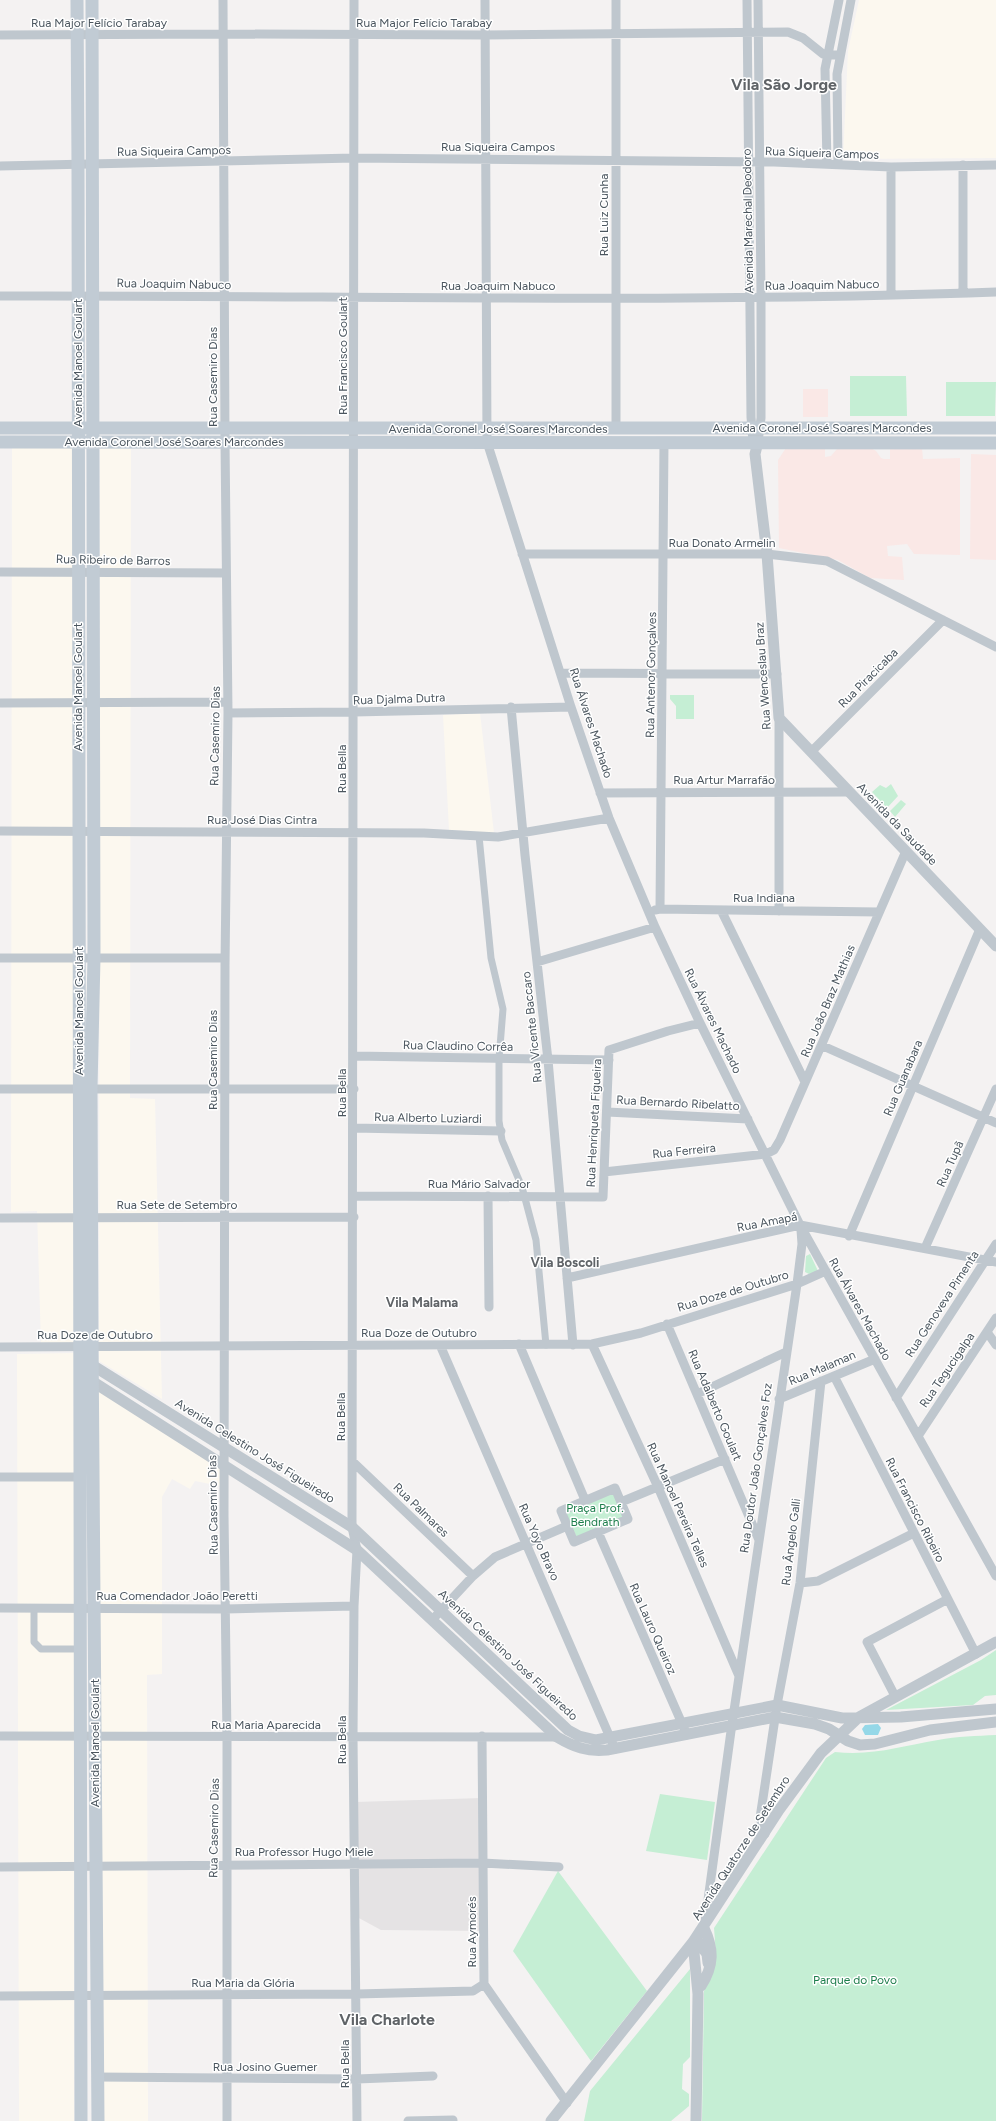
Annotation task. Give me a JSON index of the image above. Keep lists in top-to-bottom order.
{
  "streets": {
    "main road": ["Avenida Manoel Goulart", "Avenida Coronel José Soares Marcondes"],
    "street": [
      "Rua Major Felício Tarabay",
      "Rua Siqueira Campos",
      "Rua Luiz Cunha",
      "Avenida Marechal Deodoro",
      "Rua Joaquim Nabuco",
      "Rua Francisco Goulart",
      "Rua Casemiro Dias",
      "Rua Donato Armelin",
      "Rua Ribeiro de Barros",
      "Rua Antenor Gonçalves",
      "Rua Wenceslau Braz",
      "Rua Piracicaba",
      "Rua Djalma Dutra",
      "Rua Álvares Machado",
      "Rua Bella",
      "Rua Artur Marrafão",
      "Rua José Dias Cintra",
      "Avenida da Saudade",
      "Rua Indiana",
      "Rua João Braz Mathias",
      "Rua Vicente Baccaro",
      "Rua Claudino Corrêa",
      "Rua Guanabara",
      "Rua Bernardo Ribelatto",
      "Rua Alberto Luziardi",
      "Rua Henriqueta Figueira",
      "Rua Ferreira",
      "Rua Tupã",
      "Rua Mário Salvador",
      "Rua Sete de Setembro",
      "Rua Amapá",
      "Rua Doze de Outubro",
      "Rua Genoveva Pimenta",
      "Rua Malaman",
      "Rua Tegucigalpa",
      "Rua Adalberto Goulart",
      "Avenida Celestino José Figueiredo",
      "Rua Doutor João Gonçalves Foz",
      "Rua Manoel Pereira Telles",
      "Rua Palmares",
      "Rua Francisco Ribeiro",
      "Rua Yoyo Bravo",
      "Rua Ângelo Galli",
      "Rua Comendador João Peretti",
      "Rua Lauro Queiroz",
      "Rua Maria Aparecida",
      "Avenida Quatorze de Setembro",
      "Rua Professor Hugo Miele",
      "Rua Aymorés",
      "Rua Maria da Glória",
      "Rua Josino Guemer"
    ]
  },
  "crossings": [
    ["Rua Major Felício Tarabay", "Rua Luiz Cunha"],
    ["Rua Major Felício Tarabay", "Avenida Marechal Deodoro"],
    ["Rua Major Felício Tarabay", "Rua Francisco Goulart"],
    ["Rua Major Felício Tarabay", "Avenida Manoel Goulart"],
    ["Rua Major Felício Tarabay", "Rua Casemiro Dias"],
    ["Rua Major Felício Tarabay", "Rua Álvares Machado"],
    ["Rua Siqueira Campos", "Rua Luiz Cunha"],
    ["Rua Siqueira Campos", "Avenida Marechal Deodoro"],
    ["Rua Siqueira Campos", "Rua Francisco Goulart"],
    ["Rua Siqueira Campos", "Avenida Manoel Goulart"],
    ["Rua Siqueira Campos", "Rua Casemiro Dias"],
    ["Rua Siqueira Campos", "Rua Álvares Machado"],
    ["Rua Luiz Cunha", "Rua Joaquim Nabuco"],
    ["Rua Luiz Cunha", "Avenida Coronel José Soares Marcondes"],
    ["Avenida Marechal Deodoro", "Rua Joaquim Nabuco"],
    ["Avenida Marechal Deodoro", "Avenida Coronel José Soares Marcondes"],
    ["Avenida Marechal Deodoro", "Rua Wenceslau Braz"],
    ["Rua Joaquim Nabuco", "Rua Francisco Goulart"],
    ["Rua Joaquim Nabuco", "Avenida Manoel Goulart"],
    ["Rua Joaquim Nabuco", "Rua Casemiro Dias"],
    ["Rua Joaquim Nabuco", "Rua Álvares Machado"],
    ["Rua Francisco Goulart", "Avenida Coronel José Soares Marcondes"],
    ["Rua Francisco Goulart", "Rua Djalma Dutra"],
    ["Rua Francisco Goulart", "Rua Bella"],
    ["Avenida Manoel Goulart", "Avenida Coronel José Soares Marcondes"],
    ["Avenida Manoel Goulart", "Rua Ribeiro de Barros"],
    ["Avenida Manoel Goulart", "Rua José Dias Cintra"],
    ["Avenida Manoel Goulart", "Rua Sete de Setembro"],
    ["Avenida Manoel Goulart", "Rua Doze de Outubro"],
    ["Avenida Manoel Goulart", "Avenida Celestino José Figueiredo"],
    ["Avenida Manoel Goulart", "Rua Comendador João Peretti"],
    ["Avenida Manoel Goulart", "Rua Maria Aparecida"],
    ["Avenida Manoel Goulart", "Rua Professor Hugo Miele"],
    ["Avenida Manoel Goulart", "Rua Maria da Glória"],
    ["Avenida Manoel Goulart", "Rua Josino Guemer"],
    ["Rua Casemiro Dias", "Avenida Coronel José Soares Marcondes"],
    ["Rua Casemiro Dias", "Rua Ribeiro de Barros"],
    ["Rua Casemiro Dias", "Rua Djalma Dutra"],
    ["Rua Casemiro Dias", "Rua José Dias Cintra"],
    ["Rua Casemiro Dias", "Rua Sete de Setembro"],
    ["Rua Casemiro Dias", "Rua Doze de Outubro"],
    ["Rua Casemiro Dias", "Avenida Celestino José Figueiredo"],
    ["Rua Casemiro Dias", "Rua Comendador João Peretti"],
    ["Rua Casemiro Dias", "Rua Maria Aparecida"],
    ["Rua Casemiro Dias", "Rua Professor Hugo Miele"],
    ["Rua Casemiro Dias", "Rua Maria da Glória"],
    ["Rua Casemiro Dias", "Rua Josino Guemer"],
    ["Avenida Coronel José Soares Marcondes", "Rua Antenor Gonçalves"],
    ["Avenida Coronel José Soares Marcondes", "Rua Wenceslau Braz"],
    ["Avenida Coronel José Soares Marcondes", "Rua Álvares Machado"],
    ["Rua Donato Armelin", "Rua Antenor Gonçalves"],
    ["Rua Donato Armelin", "Rua Wenceslau Braz"],
    ["Rua Donato Armelin", "Rua Piracicaba"],
    ["Rua Donato Armelin", "Rua Álvares Machado"],
    ["Rua Antenor Gonçalves", "Rua Artur Marrafão"],
    ["Rua Antenor Gonçalves", "Rua Indiana"],
    ["Rua Wenceslau Braz", "Rua Artur Marrafão"],
    ["Rua Wenceslau Braz", "Avenida da Saudade"],
    ["Rua Wenceslau Braz", "Rua Indiana"],
    ["Rua Piracicaba", "Avenida da Saudade"],
    ["Rua Djalma Dutra", "Rua Álvares Machado"],
    ["Rua Djalma Dutra", "Rua Bella"],
    ["Rua Djalma Dutra", "Rua Vicente Baccaro"],
    ["Rua Álvares Machado", "Rua Artur Marrafão"],
    ["Rua Álvares Machado", "Rua José Dias Cintra"],
    ["Rua Álvares Machado", "Rua Indiana"],
    ["Rua Álvares Machado", "Rua João Braz Mathias"],
    ["Rua Álvares Machado", "Rua Bernardo Ribelatto"],
    ["Rua Álvares Machado", "Rua Henriqueta Figueira"],
    ["Rua Álvares Machado", "Rua Ferreira"],
    ["Rua Álvares Machado", "Rua Amapá"],
    ["Rua Álvares Machado", "Rua Doze de Outubro"],
    ["Rua Álvares Machado", "Rua Genoveva Pimenta"],
    ["Rua Álvares Machado", "Rua Malaman"],
    ["Rua Álvares Machado", "Rua Tegucigalpa"],
    ["Rua Álvares Machado", "Rua Doutor João Gonçalves Foz"],
    ["Rua Bella", "Rua José Dias Cintra"],
    ["Rua Bella", "Rua Claudino Corrêa"],
    ["Rua Bella", "Rua Alberto Luziardi"],
    ["Rua Bella", "Rua Mário Salvador"],
    ["Rua Bella", "Rua Sete de Setembro"],
    ["Rua Bella", "Rua Doze de Outubro"],
    ["Rua Bella", "Avenida Celestino José Figueiredo"],
    ["Rua Bella", "Rua Palmares"],
    ["Rua Bella", "Rua Comendador João Peretti"],
    ["Rua Bella", "Rua Maria Aparecida"],
    ["Rua Bella", "Rua Professor Hugo Miele"],
    ["Rua Bella", "Rua Maria da Glória"],
    ["Rua Bella", "Rua Josino Guemer"],
    ["Rua Artur Marrafão", "Avenida da Saudade"],
    ["Rua José Dias Cintra", "Rua Vicente Baccaro"],
    ["Avenida da Saudade", "Rua João Braz Mathias"],
    ["Avenida da Saudade", "Rua Guanabara"],
    ["Rua Indiana", "Rua João Braz Mathias"],
    ["Rua João Braz Mathias", "Rua Ferreira"],
    ["Rua Vicente Baccaro", "Rua Claudino Corrêa"],
    ["Rua Vicente Baccaro", "Rua Mário Salvador"],
    ["Rua Vicente Baccaro", "Rua Amapá"],
    ["Rua Vicente Baccaro", "Rua Doze de Outubro"],
    ["Rua Claudino Corrêa", "Rua Henriqueta Figueira"],
    ["Rua Guanabara", "Rua Amapá"],
    ["Rua Bernardo Ribelatto", "Rua Henriqueta Figueira"],
    ["Rua Henriqueta Figueira", "Rua Ferreira"],
    ["Rua Henriqueta Figueira", "Rua Mário Salvador"],
    ["Rua Tupã", "Rua Amapá"],
    ["Rua Amapá", "Rua Genoveva Pimenta"],
    ["Rua Amapá", "Rua Doutor João Gonçalves Foz"],
    ["Rua Doze de Outubro", "Rua Adalberto Goulart"],
    ["Rua Doze de Outubro", "Rua Doutor João Gonçalves Foz"],
    ["Rua Doze de Outubro", "Rua Manoel Pereira Telles"],
    ["Rua Doze de Outubro", "Rua Yoyo Bravo"],
    ["Rua Malaman", "Rua Doutor João Gonçalves Foz"],
    ["Rua Malaman", "Rua Francisco Ribeiro"],
    ["Rua Malaman", "Rua Ângelo Galli"],
    ["Rua Adalberto Goulart", "Rua Doutor João Gonçalves Foz"],
    ["Avenida Celestino José Figueiredo", "Rua Doutor João Gonçalves Foz"],
    ["Avenida Celestino José Figueiredo", "Rua Yoyo Bravo"],
    ["Avenida Celestino José Figueiredo", "Rua Ângelo Galli"],
    ["Avenida Celestino José Figueiredo", "Rua Lauro Queiroz"],
    ["Avenida Celestino José Figueiredo", "Avenida Quatorze de Setembro"],
    ["Rua Doutor João Gonçalves Foz", "Rua Manoel Pereira Telles"],
    ["Rua Francisco Ribeiro", "Avenida Quatorze de Setembro"],
    ["Rua Maria Aparecida", "Rua Aymorés"],
    ["Avenida Quatorze de Setembro", "Rua Aymorés"],
    ["Rua Professor Hugo Miele", "Rua Aymorés"],
    ["Rua Aymorés", "Rua Maria da Glória"]
  ],
  "districts": [
    "Vila São Jorge",
    "Vila Boscoli",
    "Vila Malama",
    "Vila Charlote"
  ],
  "parks": ["Praça Prof. Bendrath", "Parque do Povo"]
}
